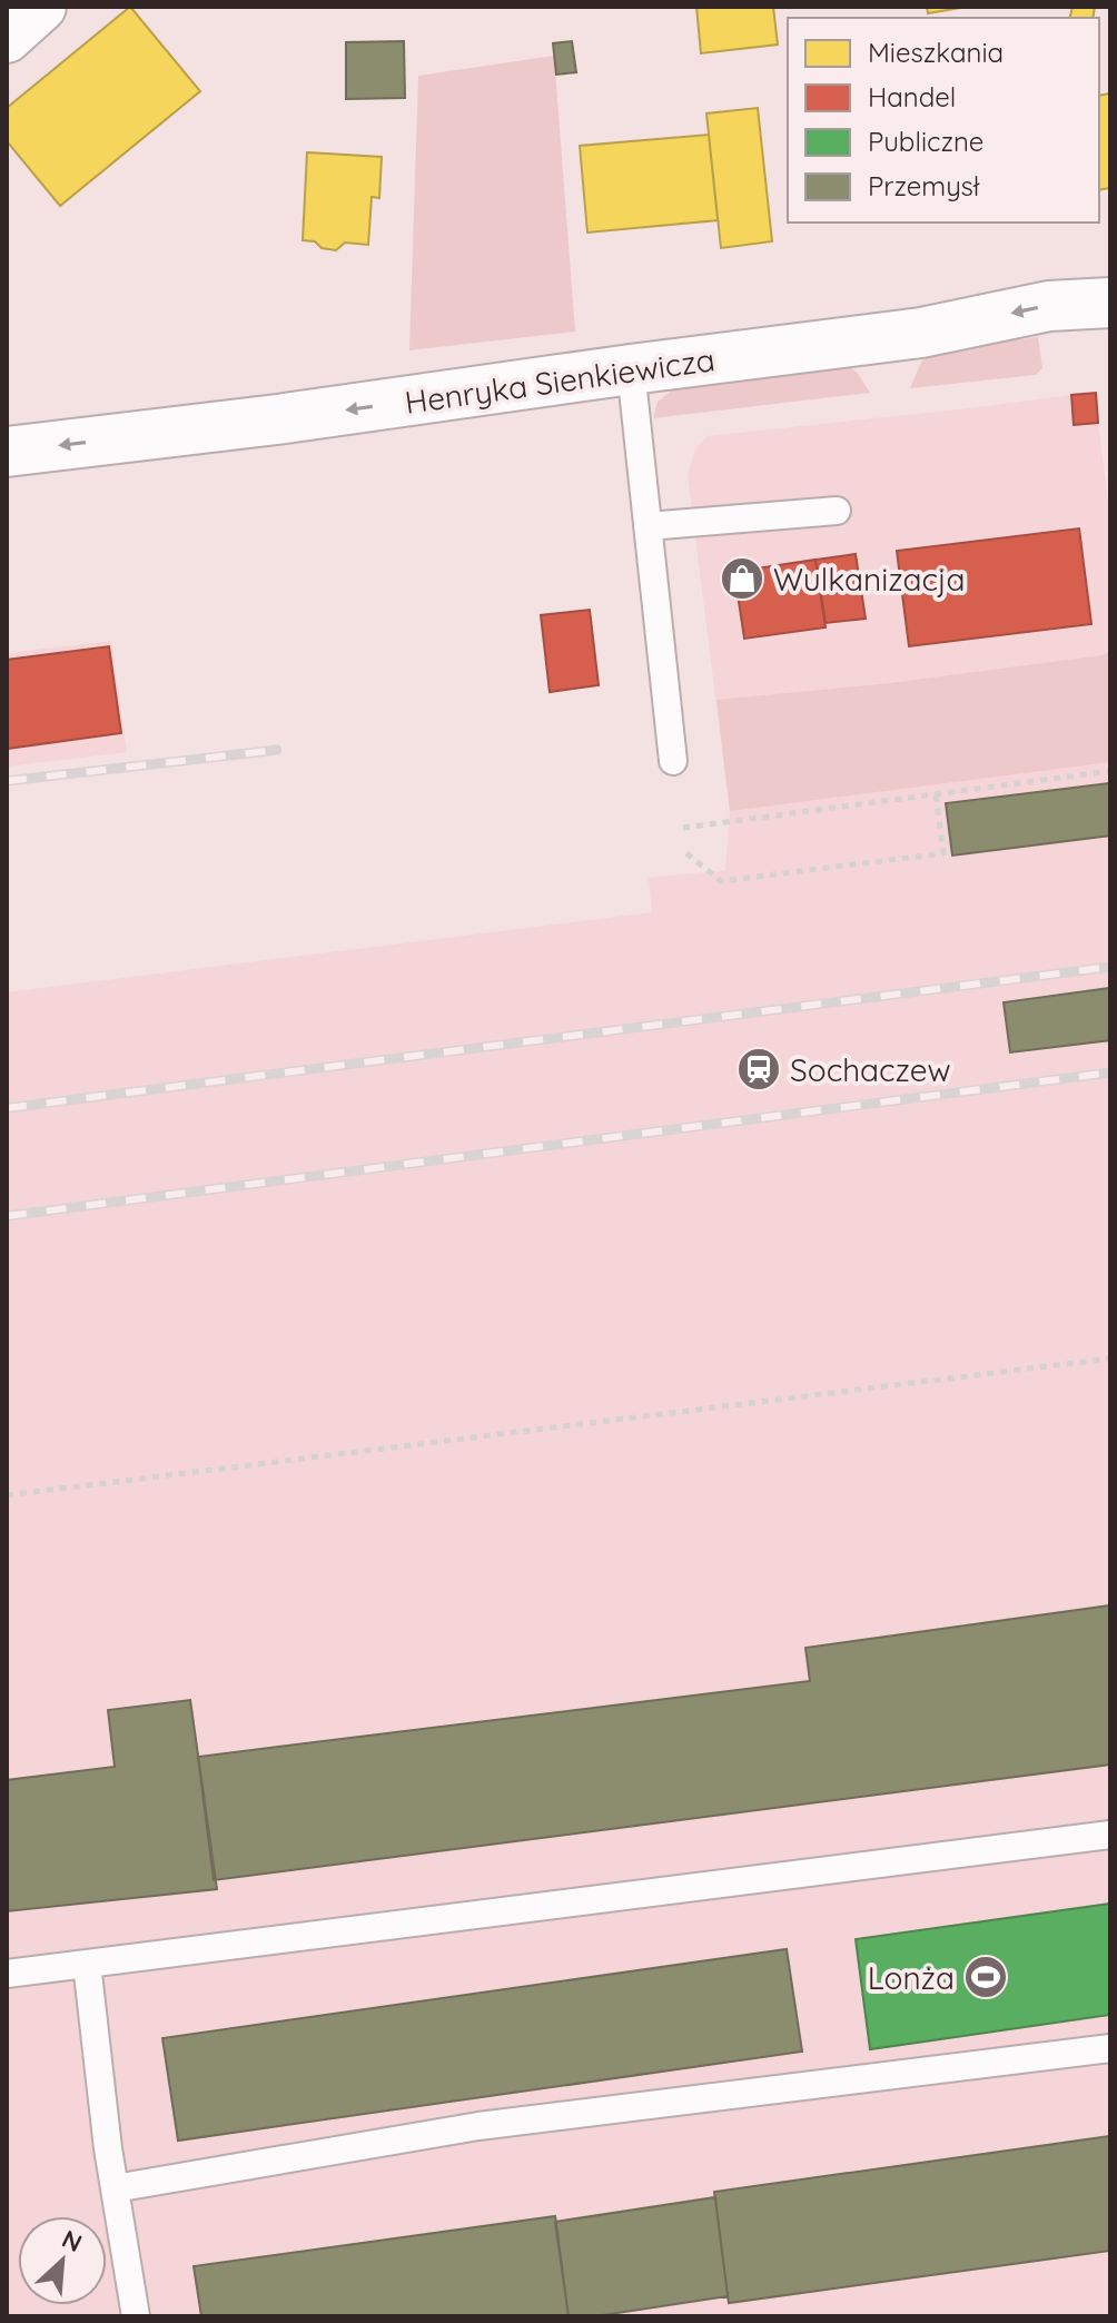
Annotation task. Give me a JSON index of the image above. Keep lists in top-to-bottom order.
{
  "streets": {
    "street": ["Henryka Sienkiewicza"]
  },
  "one_way": ["Henryka Sienkiewicza"],
  "places": {
    "shop": ["Wulkanizacja"],
    "station": ["Sochaczew"],
    "sports": ["Lonża"]
  },
  "legend": [
    "Mieszkania",
    "Handel",
    "Publiczne",
    "Przemysł"
  ],
  "north": "top right"
}
